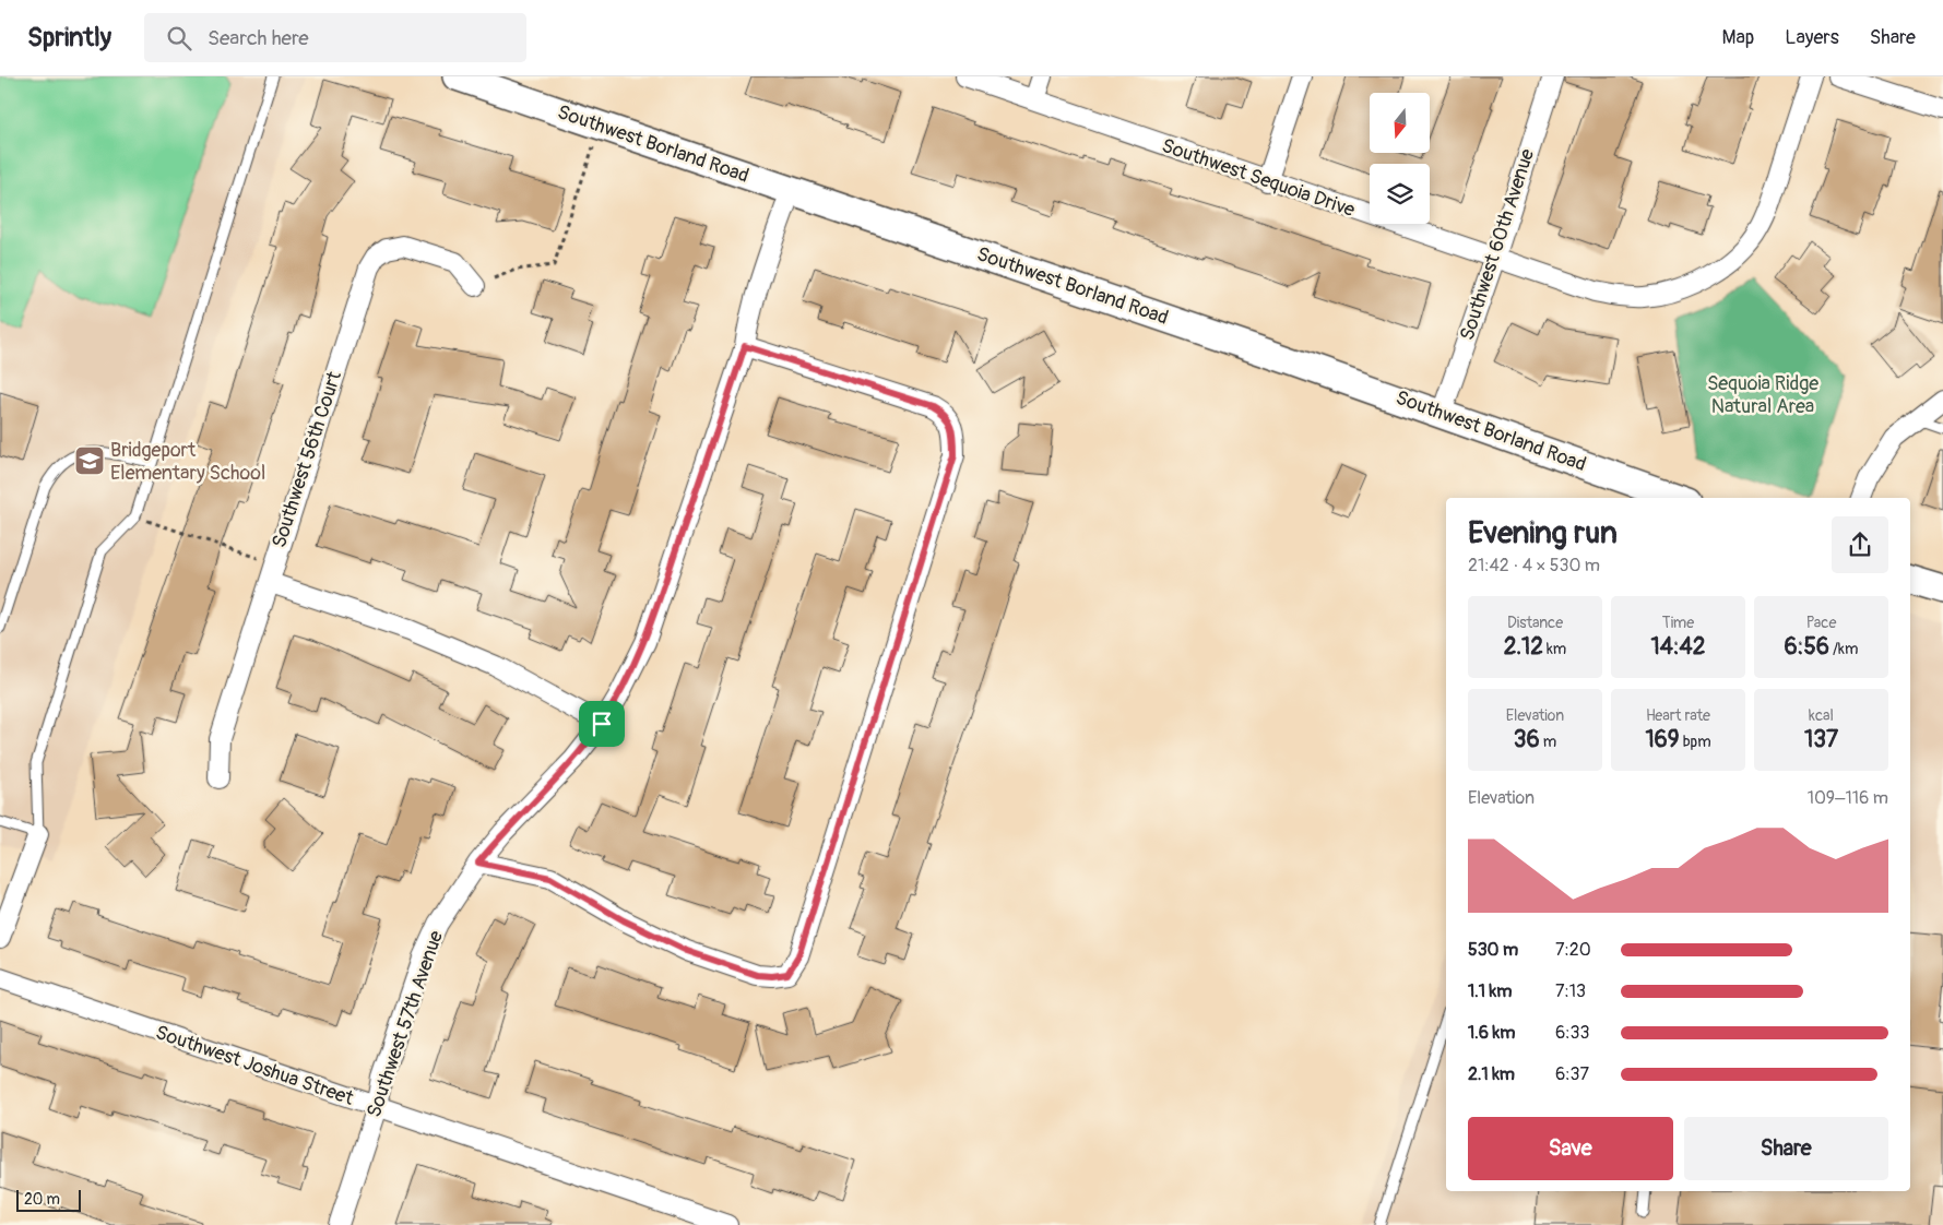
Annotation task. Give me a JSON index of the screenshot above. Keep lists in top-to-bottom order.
{
  "streets": {
    "main road": ["Southwest Borland Road"],
    "street": [
      "Southwest Sequoia Drive",
      "Southwest 60th Avenue",
      "Southwest 56th Court",
      "Southwest 57th Avenue",
      "Southwest Joshua Street"
    ]
  },
  "crossings": [
    ["Southwest Borland Road", "Southwest 60th Avenue"],
    ["Southwest Borland Road", "Southwest 57th Avenue"],
    ["Southwest Sequoia Drive", "Southwest 60th Avenue"],
    ["Southwest 57th Avenue", "Southwest Joshua Street"]
  ],
  "parks": ["Sequoia Ridge Natural Area"],
  "places": {
    "school or university": ["Bridgeport Elementary School"]
  },
  "scale_bar": "20 m",
  "north": "bottom",
  "page": {
    "header": "Sprintly",
    "search": "Search here",
    "nav": ["Map", "Layers", "Share"],
    "heading": ["Evening run", "21:42 · 4 × 530 m"],
    "stats": [
      ["Distance", "2.12 km"],
      ["Time", "14:42"],
      ["Pace", "6:56 /km"],
      ["Elevation", "36 m"],
      ["Heart rate", "169 bpm"],
      ["kcal", "137"]
    ],
    "chart": ["Elevation", "109–116 m"],
    "list": [
      {
        "name": "530 m",
        "note": "7:20"
      },
      {
        "name": "1.1 km",
        "note": "7:13"
      },
      {
        "name": "1.6 km",
        "note": "6:33"
      },
      {
        "name": "2.1 km",
        "note": "6:37"
      }
    ],
    "buttons": ["Save", "Share"],
    "scale": "20 m"
  }
}
